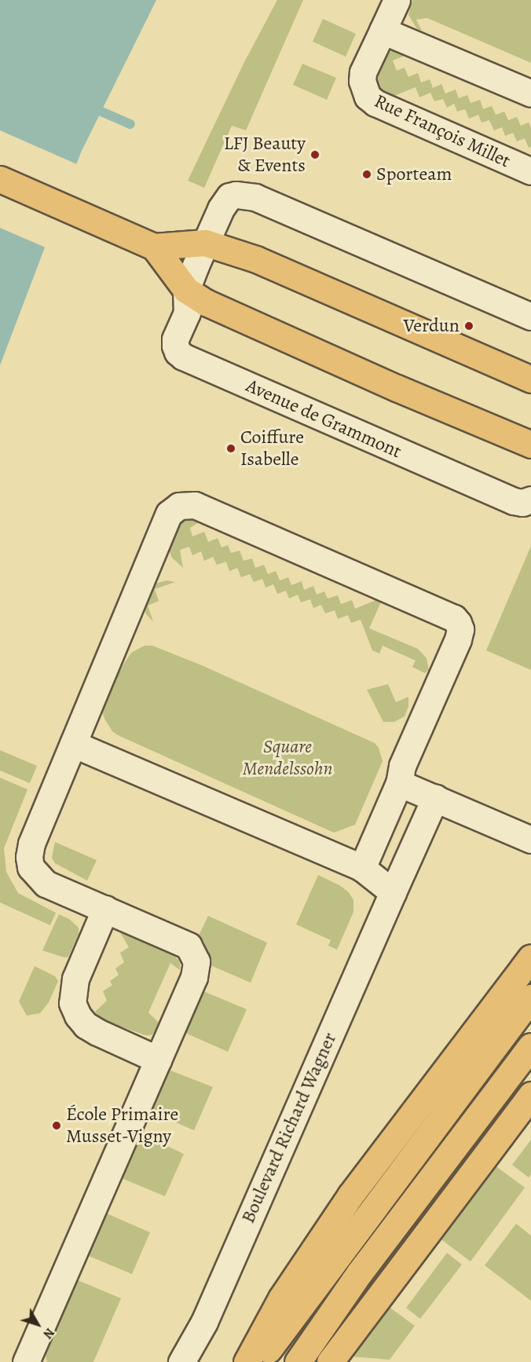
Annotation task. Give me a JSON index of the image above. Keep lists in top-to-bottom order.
{
  "streets": {
    "street": ["Rue François Millet", "Avenue de Grammont", "Boulevard Richard Wagner"]
  },
  "parks": ["Square Mendelssohn"],
  "places": [
    "LFJ Beauty & Events",
    "Sporteam",
    "Verdun",
    "Coiffure Isabelle",
    "École Primaire Musset-Vigny"
  ],
  "north": "bottom right"
}
